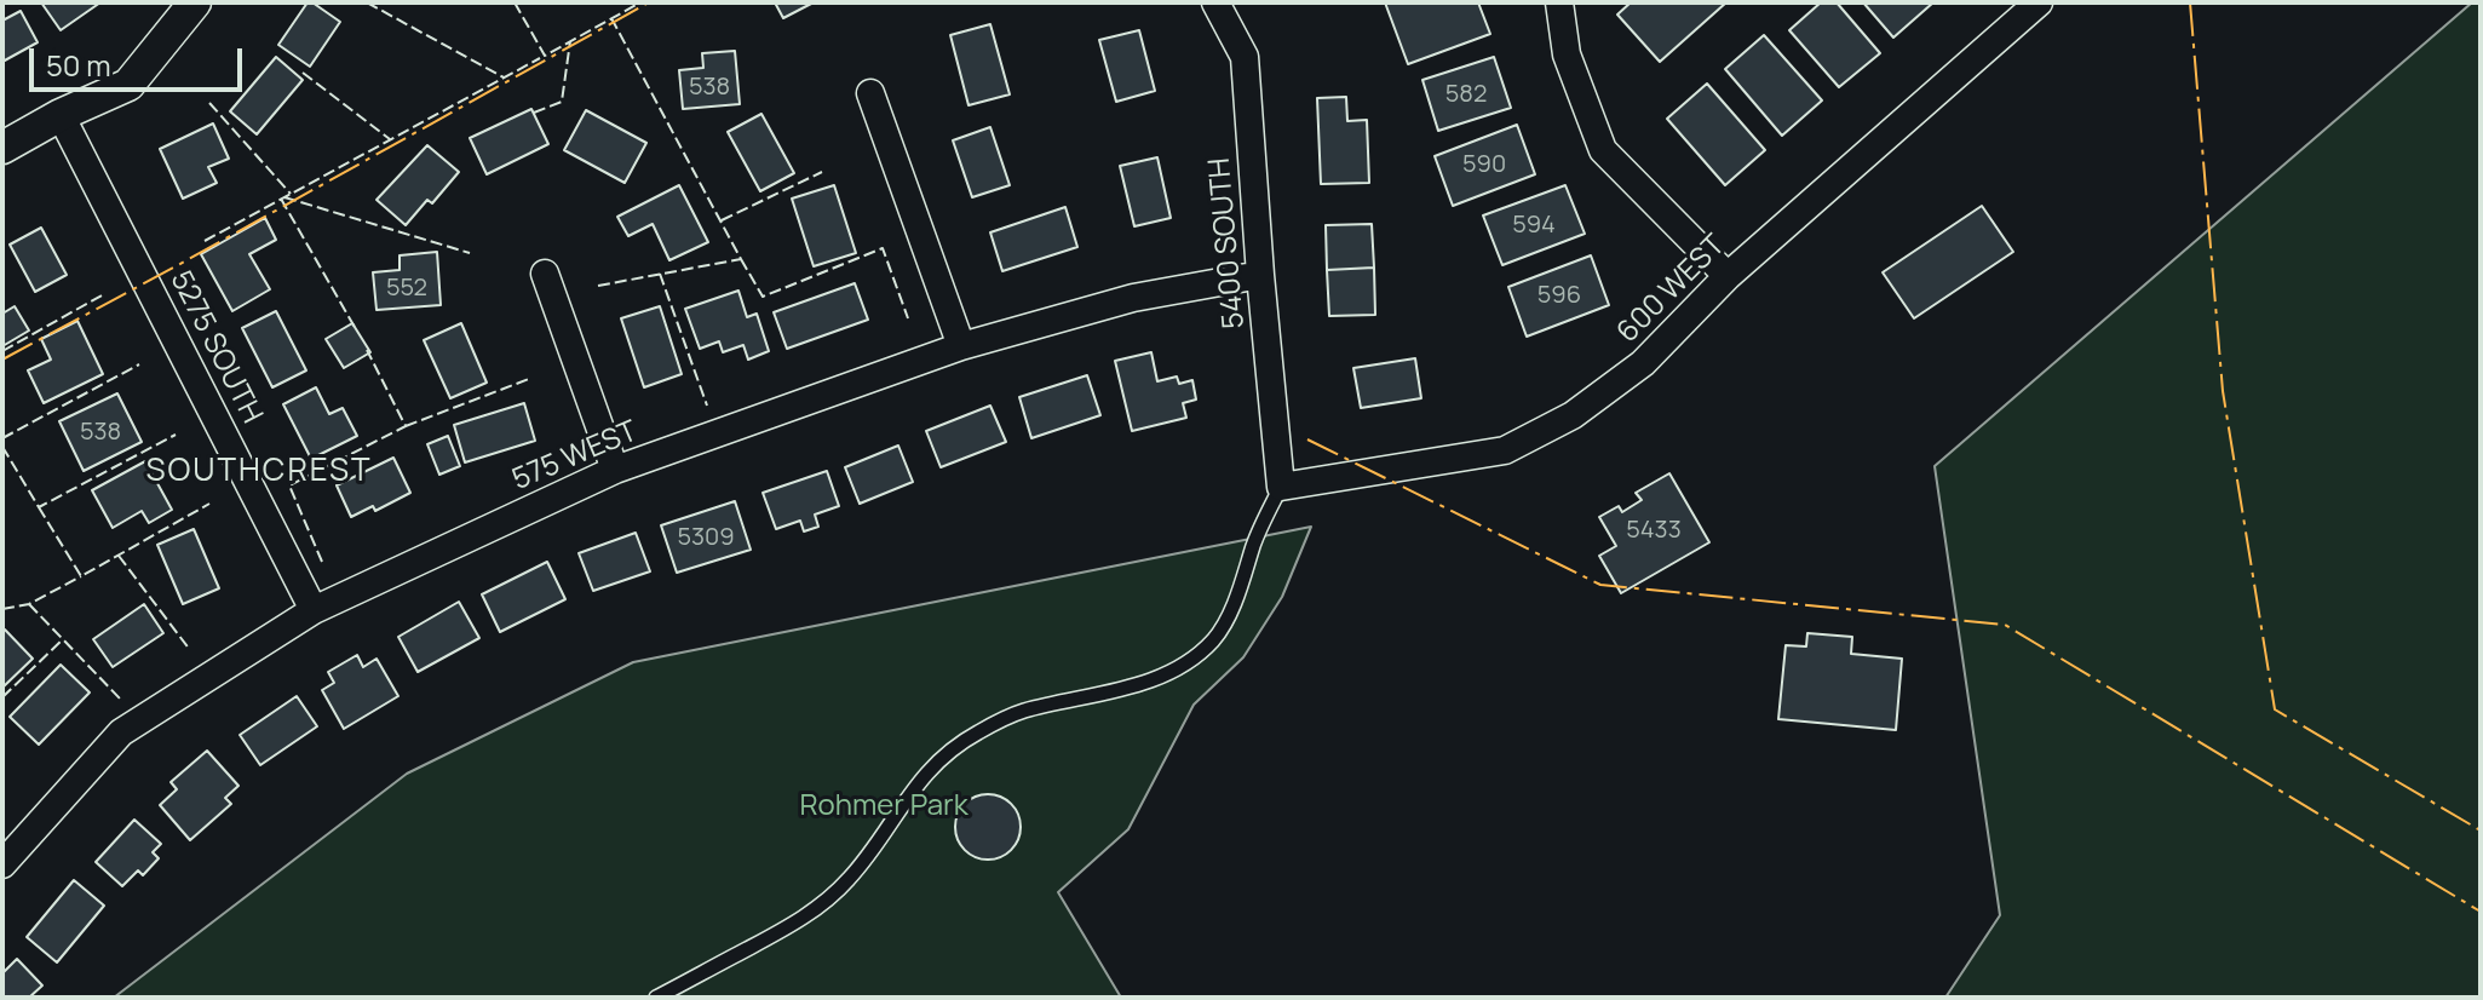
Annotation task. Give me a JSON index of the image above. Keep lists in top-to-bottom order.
{
  "streets": {
    "street": [
      "5400 SOUTH",
      "600 WEST",
      "5275 SOUTH",
      "575 WEST"
    ]
  },
  "crossings": [
    ["5400 SOUTH", "600 WEST"],
    ["5400 SOUTH", "575 WEST"],
    ["5275 SOUTH", "575 WEST"]
  ],
  "districts": ["SOUTHCREST"],
  "parks": ["Rohmer Park"],
  "house_numbers": [
    "538",
    "582",
    "590",
    "594",
    "552",
    "596",
    "538",
    "5433",
    "5309"
  ],
  "scale_bar": "50 m"
}
